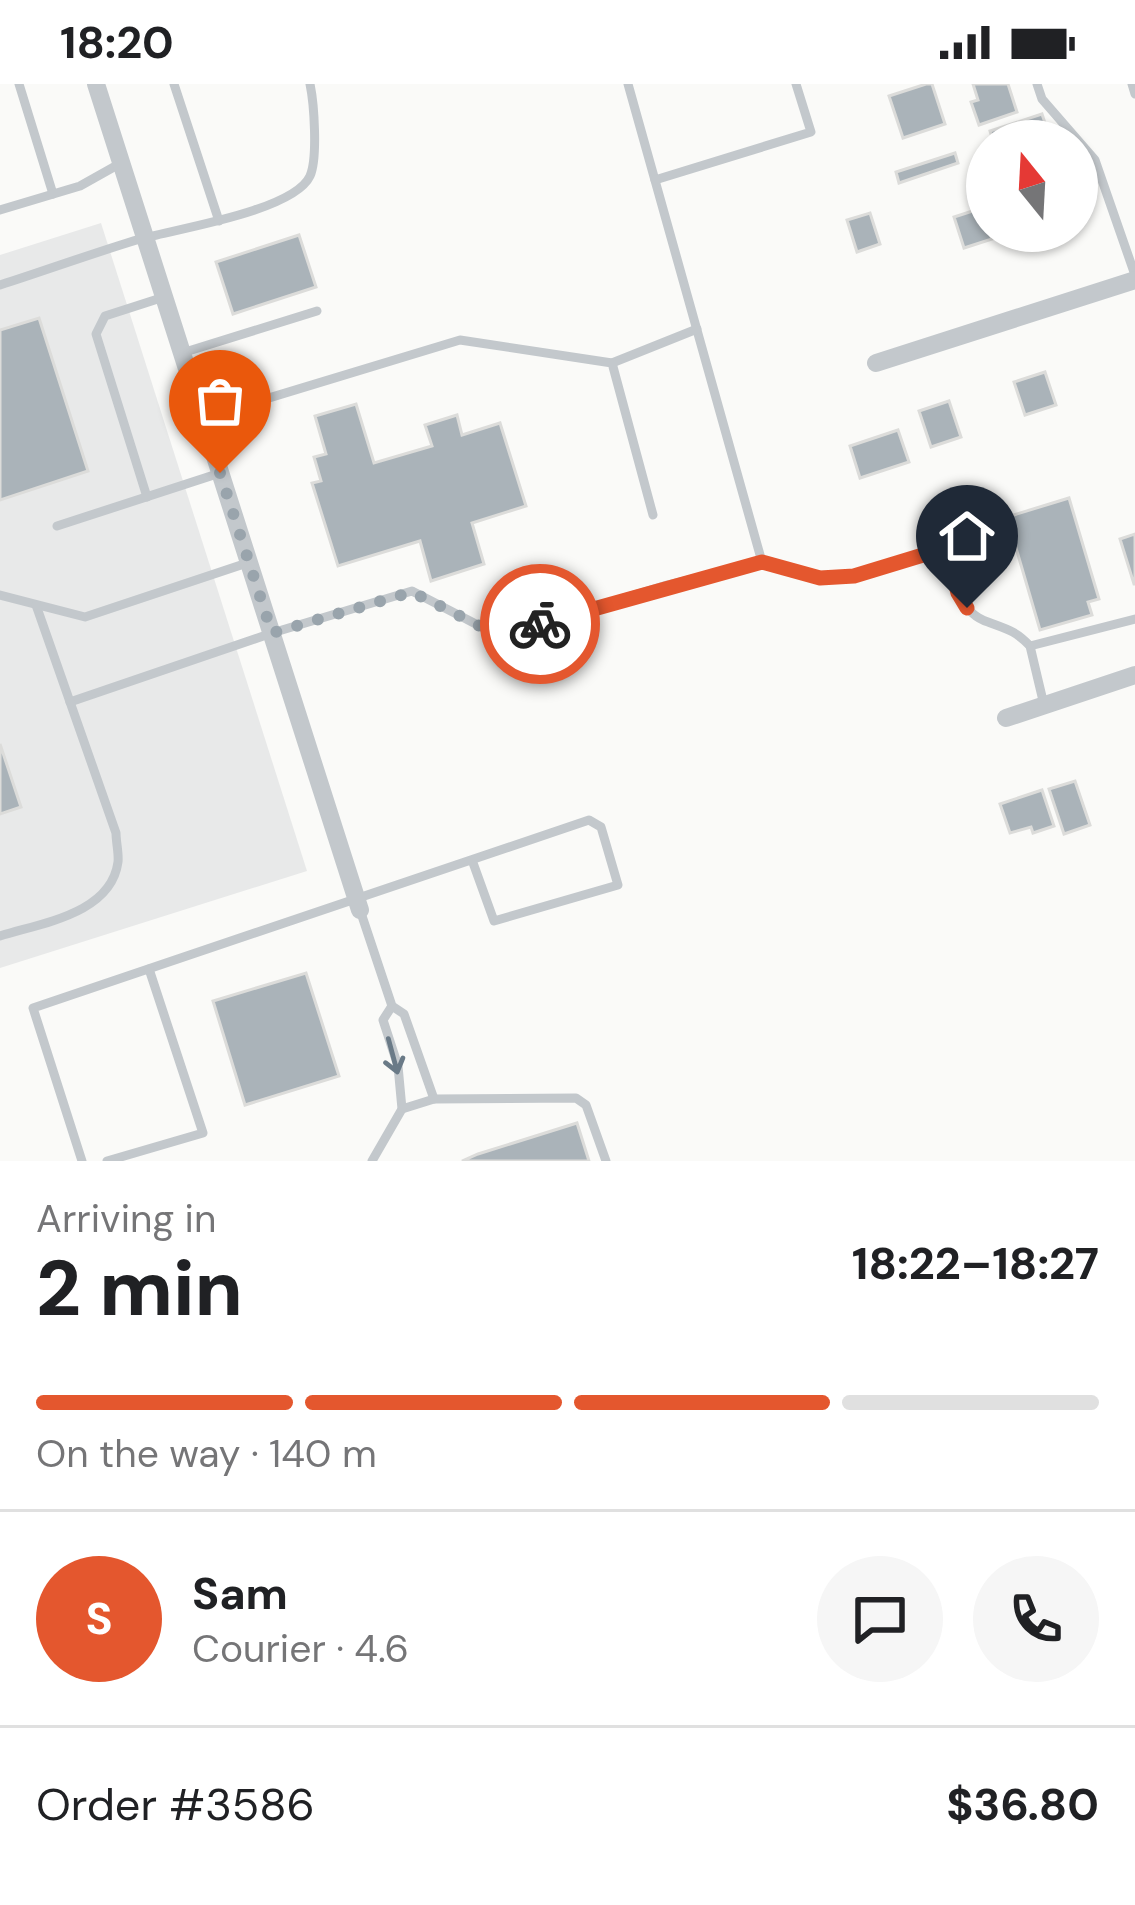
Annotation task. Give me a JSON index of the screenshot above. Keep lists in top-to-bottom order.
{
  "north": "top",
  "page": {
    "status": "18:20",
    "heading": ["2 min", "Arriving in", "18:22–18:27"],
    "panel": [
      "Sam",
      "Courier · 4.6",
      "Order #3586",
      "$36.80"
    ],
    "bar": "On the way · 140 m",
    "round": "S"
  }
}
